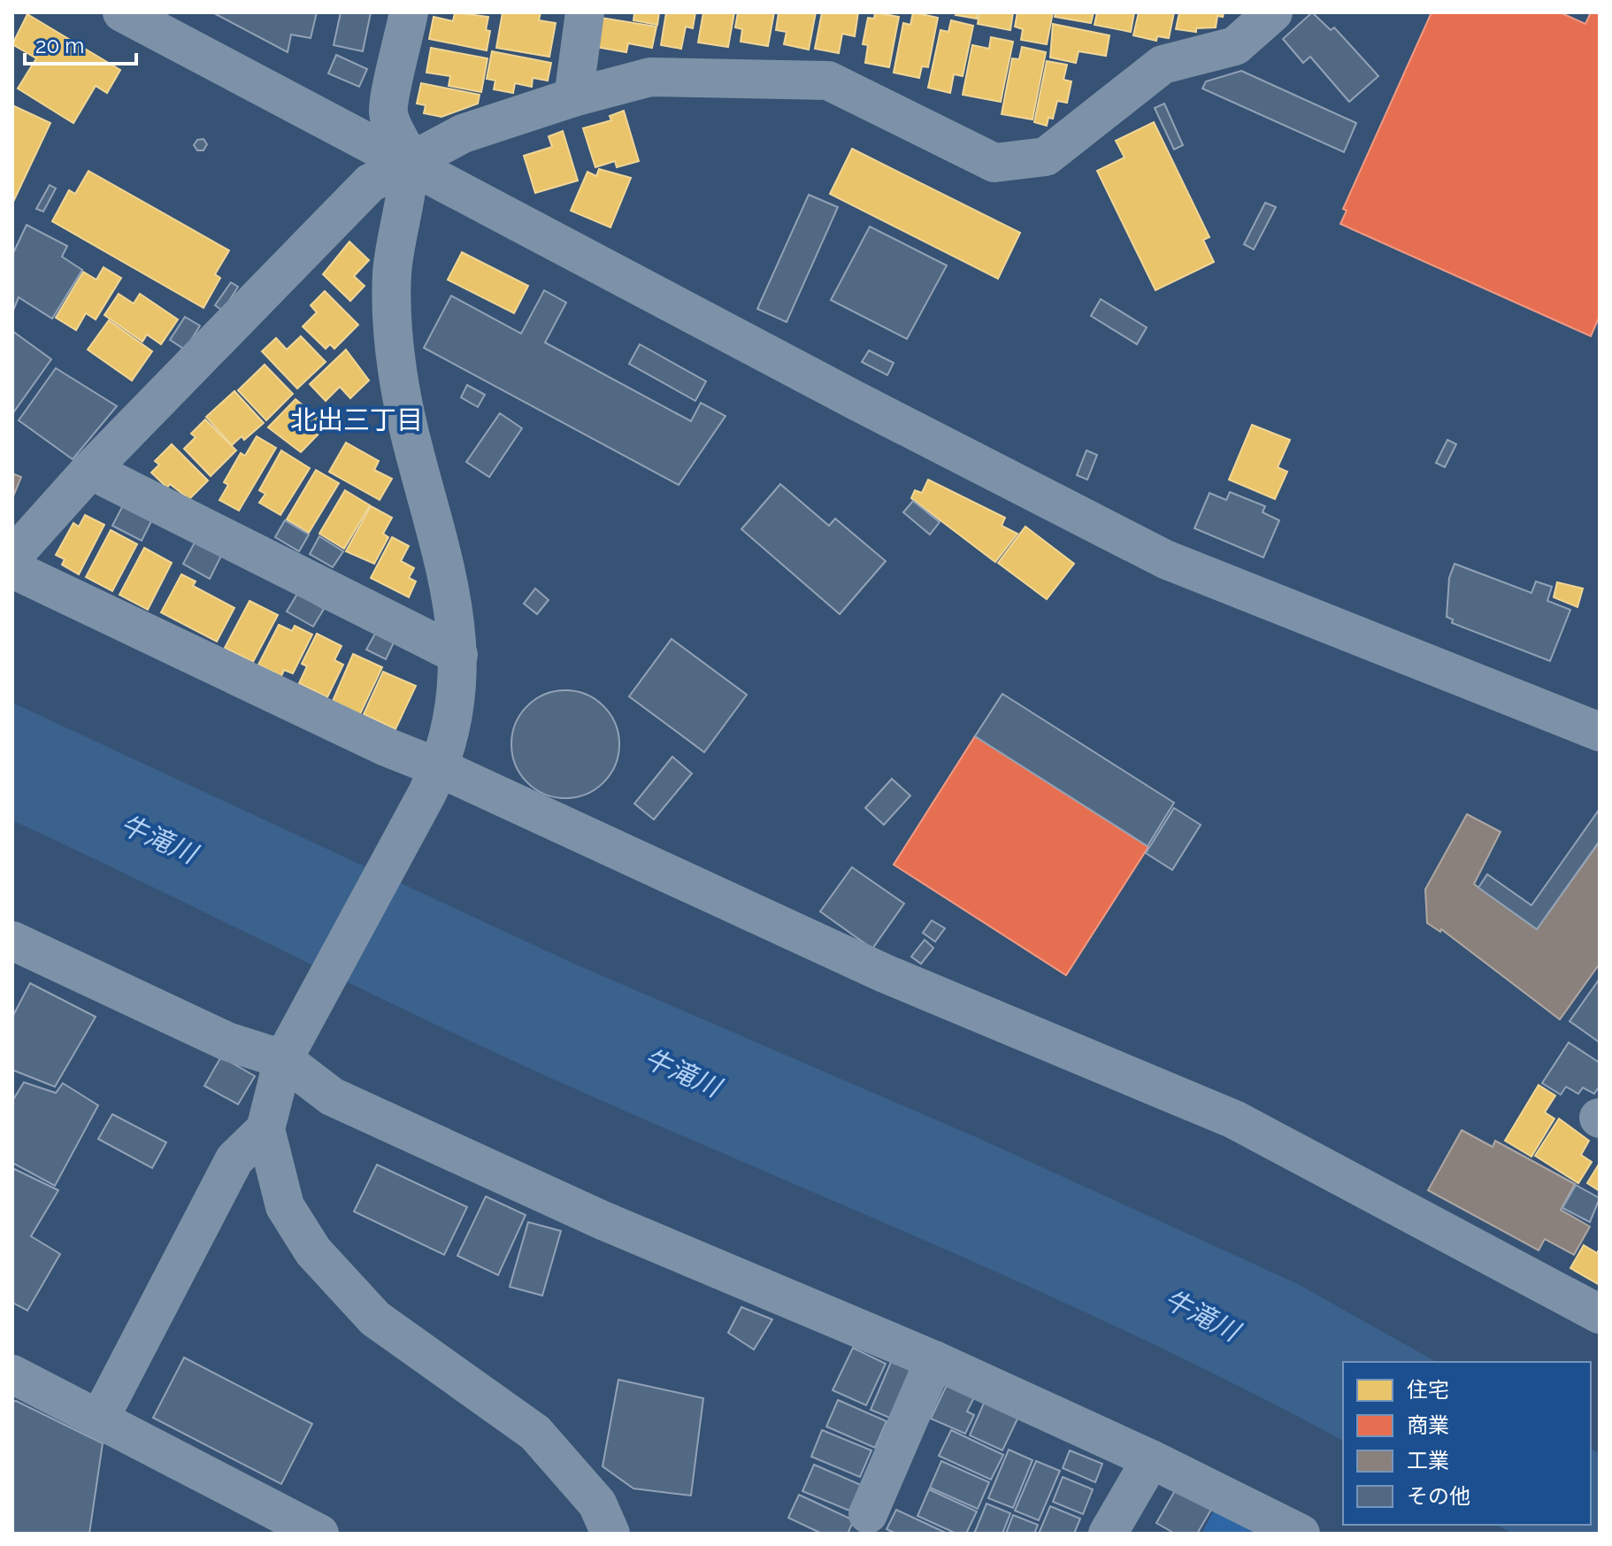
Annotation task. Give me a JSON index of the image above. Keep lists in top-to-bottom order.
{
  "districts": ["北出三丁目"],
  "water": ["牛滝川"],
  "legend": [
    "住宅",
    "商業",
    "工業",
    "その他"
  ],
  "scale_bar": "20 m"
}
